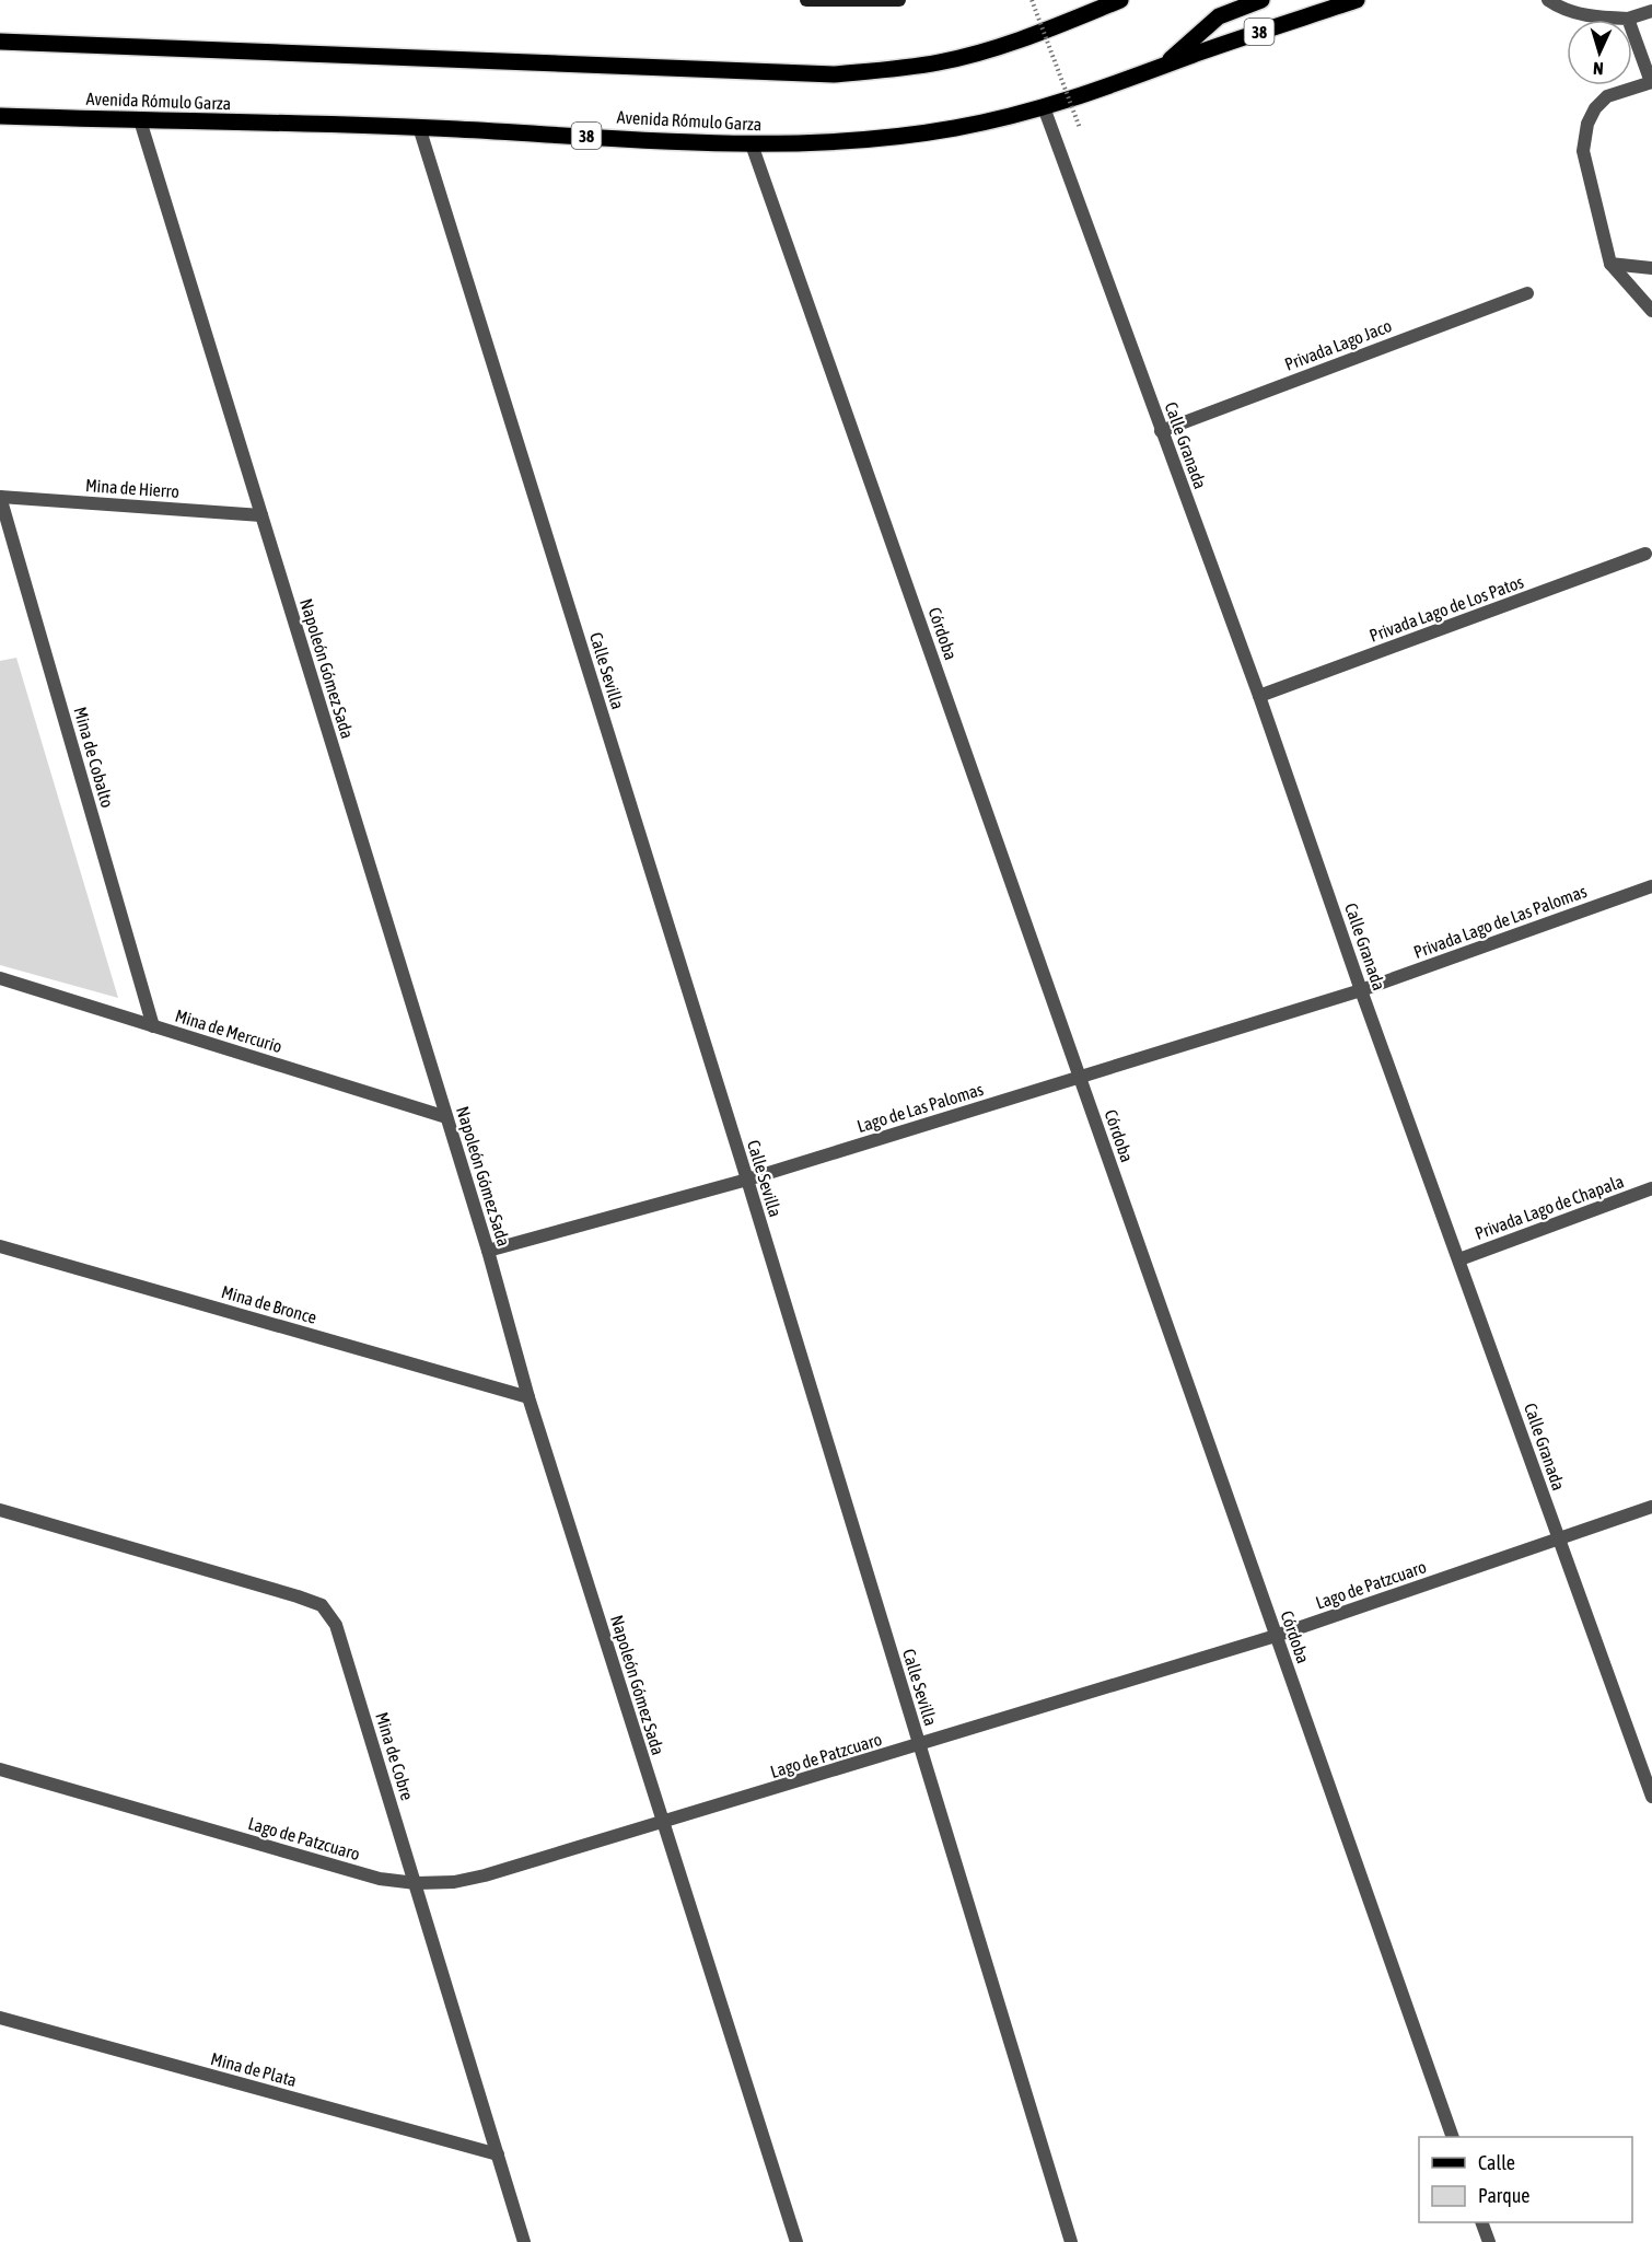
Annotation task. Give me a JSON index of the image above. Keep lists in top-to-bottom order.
{
  "streets": {
    "main road": ["38", "Avenida Rómulo Garza"],
    "street": [
      "Privada Lago Jaco",
      "Calle Granada",
      "Mina de Hierro",
      "Privada Lago de Los Patos",
      "Córdoba",
      "Napoleón Gómez Sada",
      "Calle Sevilla",
      "Mina de Cobalto",
      "Privada Lago de Las Palomas",
      "Mina de Mercurio",
      "Lago de Las Palomas",
      "Privada Lago de Chapala",
      "Mina de Bronce",
      "Lago de Patzcuaro",
      "Mina de Cobre",
      "Mina de Plata"
    ]
  },
  "crossings": [
    ["Avenida Rómulo Garza", "Calle Granada"],
    ["Avenida Rómulo Garza", "Córdoba"],
    ["Avenida Rómulo Garza", "Napoleón Gómez Sada"],
    ["Avenida Rómulo Garza", "Calle Sevilla"],
    ["Privada Lago Jaco", "Calle Granada"],
    ["Calle Granada", "Privada Lago de Los Patos"],
    ["Calle Granada", "Privada Lago de Las Palomas"],
    ["Calle Granada", "Lago de Las Palomas"],
    ["Calle Granada", "Privada Lago de Chapala"],
    ["Calle Granada", "Lago de Patzcuaro"],
    ["Mina de Hierro", "Napoleón Gómez Sada"],
    ["Mina de Hierro", "Mina de Cobalto"],
    ["Córdoba", "Lago de Las Palomas"],
    ["Córdoba", "Lago de Patzcuaro"],
    ["Napoleón Gómez Sada", "Mina de Mercurio"],
    ["Napoleón Gómez Sada", "Lago de Las Palomas"],
    ["Napoleón Gómez Sada", "Mina de Bronce"],
    ["Napoleón Gómez Sada", "Lago de Patzcuaro"],
    ["Calle Sevilla", "Lago de Las Palomas"],
    ["Calle Sevilla", "Lago de Patzcuaro"],
    ["Mina de Cobalto", "Mina de Mercurio"],
    ["Privada Lago de Las Palomas", "Lago de Las Palomas"],
    ["Lago de Patzcuaro", "Mina de Cobre"],
    ["Mina de Cobre", "Mina de Plata"]
  ],
  "legend": ["Calle", "Parque"],
  "north": "bottom"
}
